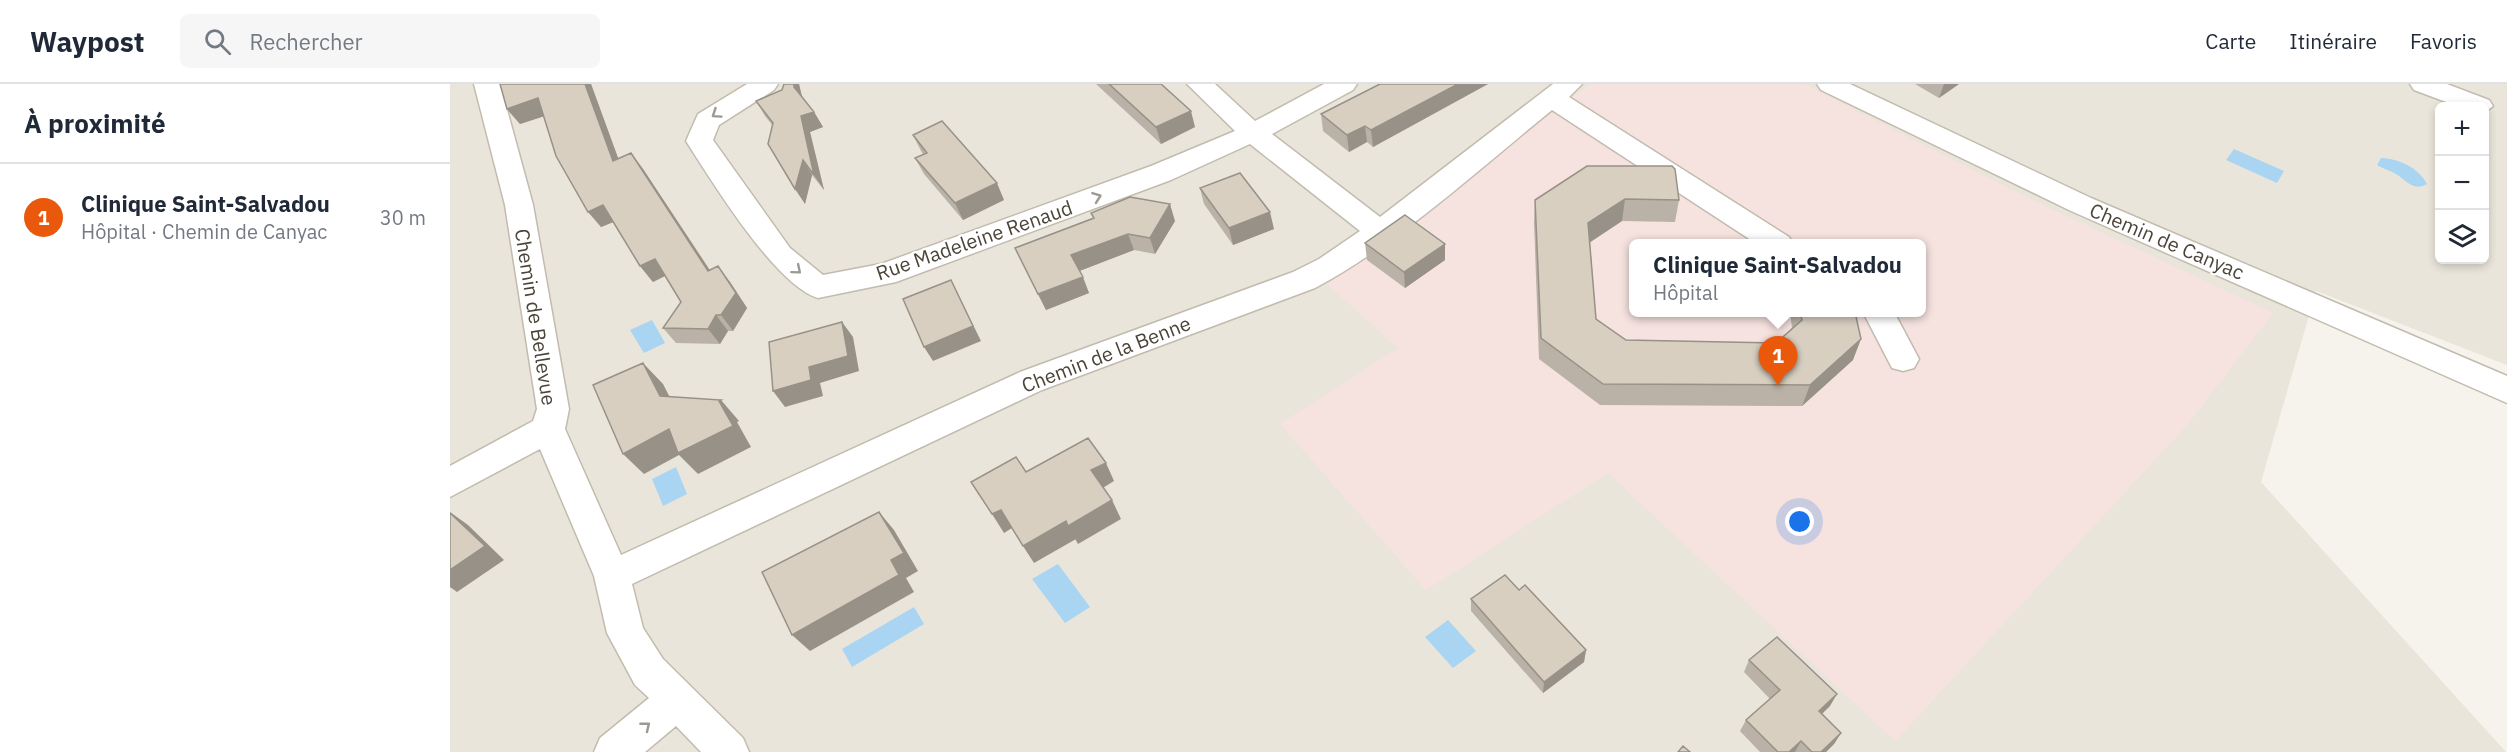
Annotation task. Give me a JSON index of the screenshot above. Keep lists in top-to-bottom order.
{
  "streets": {
    "street": [
      "Rue Madeleine Renaud",
      "Chemin de Canyac",
      "Chemin de Bellevue",
      "Chemin de la Benne"
    ]
  },
  "crossings": [
    ["Chemin de Bellevue", "Chemin de la Benne"]
  ],
  "page": {
    "header": "Waypost",
    "search": "Rechercher",
    "nav": ["Carte", "Itinéraire", "Favoris"],
    "heading": "À proximité",
    "map_buttons": ["+", "−"],
    "list": [
      {
        "mark": "1",
        "name": "Clinique Saint-Salvadou",
        "note": "Hôpital · Chemin de Canyac",
        "value": "30 m"
      }
    ],
    "popup": ["Clinique Saint-Salvadou", "Hôpital"],
    "pins": "1"
  }
}
